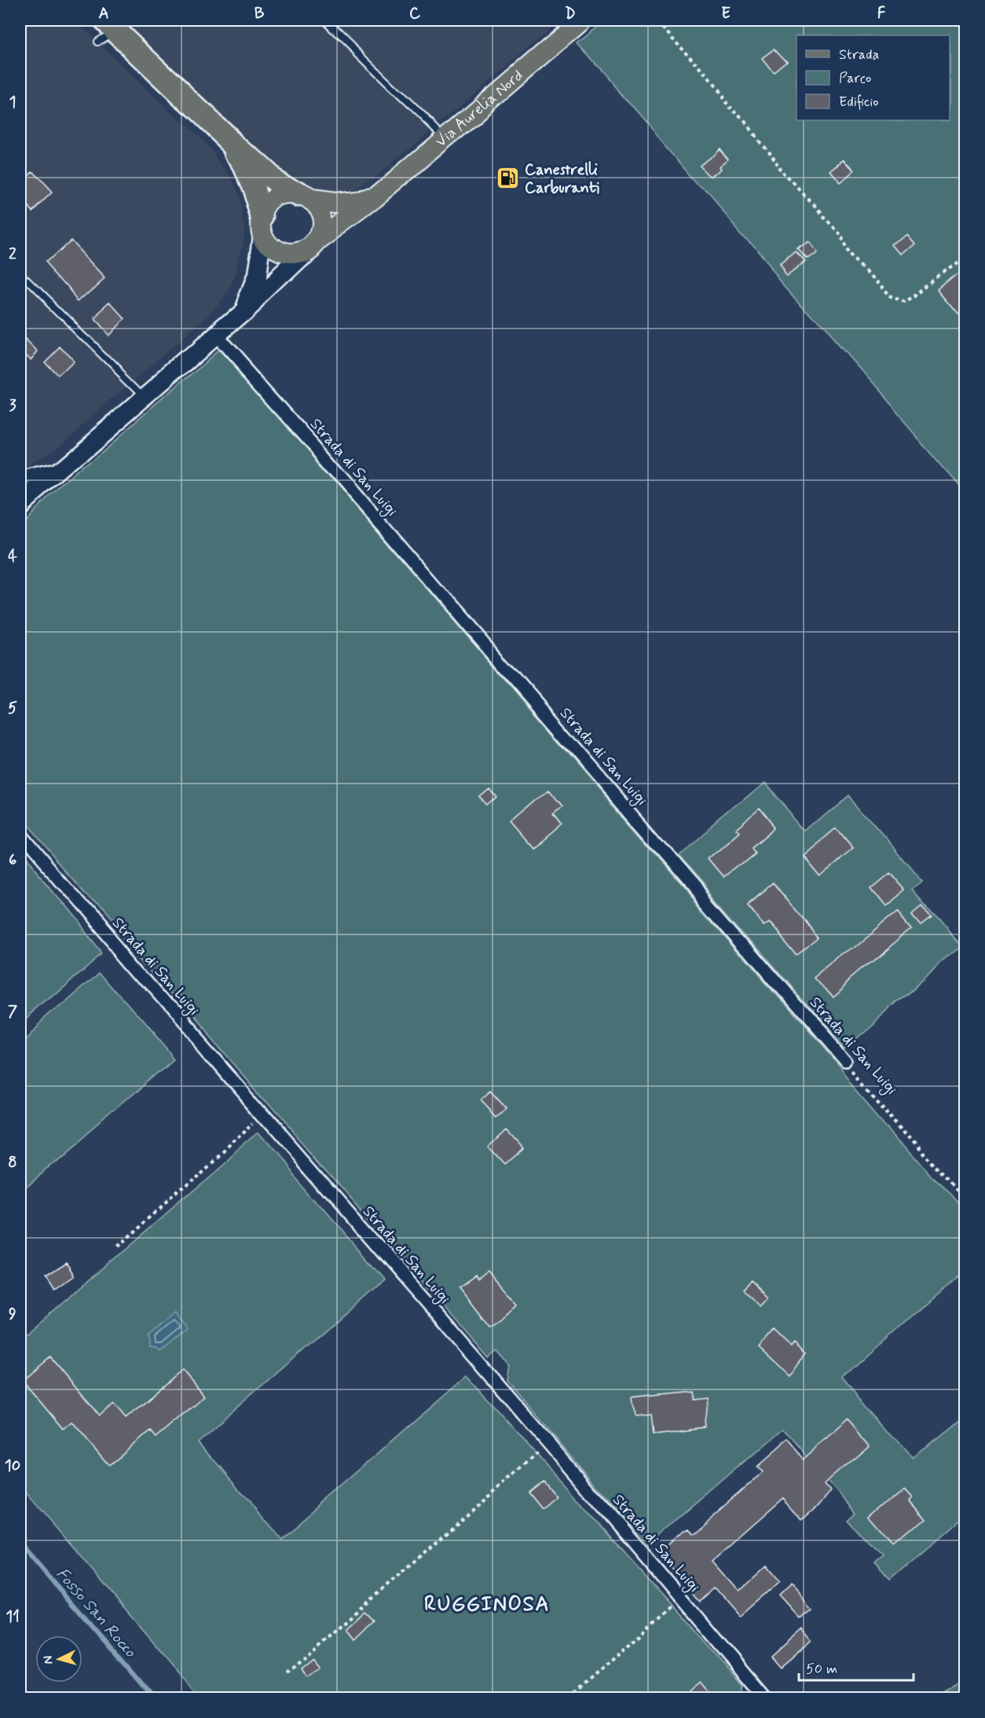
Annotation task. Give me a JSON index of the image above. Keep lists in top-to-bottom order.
{
  "streets": {
    "main road": ["Via Aurelia Nord"],
    "street": ["Strada di San Luigi"]
  },
  "districts": ["RUGGINOSA"],
  "water": ["Fosso San Rocco"],
  "places": {
    "fuel station": ["Canestrelli Carburanti"]
  },
  "legend": ["Strada", "Parco", "Edificio"],
  "scale_bar": "50 m",
  "north": "left",
  "grid": {
    "columns": [
      "A",
      "B",
      "C",
      "D",
      "E",
      "F"
    ],
    "rows": [
      "1",
      "2",
      "3",
      "4",
      "5",
      "6",
      "7",
      "8",
      "9",
      "10",
      "11"
    ]
  }
}
